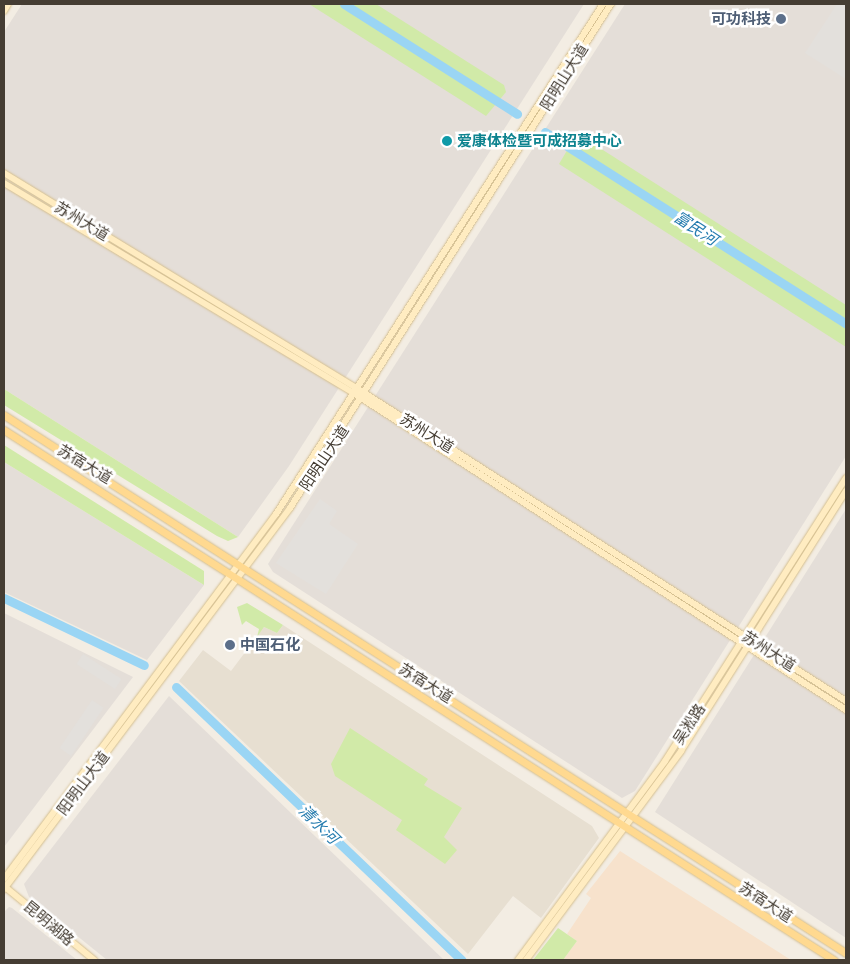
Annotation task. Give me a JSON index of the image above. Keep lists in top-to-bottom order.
{
  "streets": {
    "main road": [
      "阳明山大道",
      "苏州大道",
      "苏宿大道",
      "吴淞路",
      "昆明湖路"
    ]
  },
  "crossings": [
    ["阳明山大道", "苏州大道"],
    ["阳明山大道", "苏宿大道"],
    ["阳明山大道", "昆明湖路"],
    ["苏州大道", "吴淞路"],
    ["苏宿大道", "吴淞路"]
  ],
  "water": ["富民河", "清水河"],
  "places": ["可功科技", "爱康体检暨可成招募中心", "中国石化"]
}
